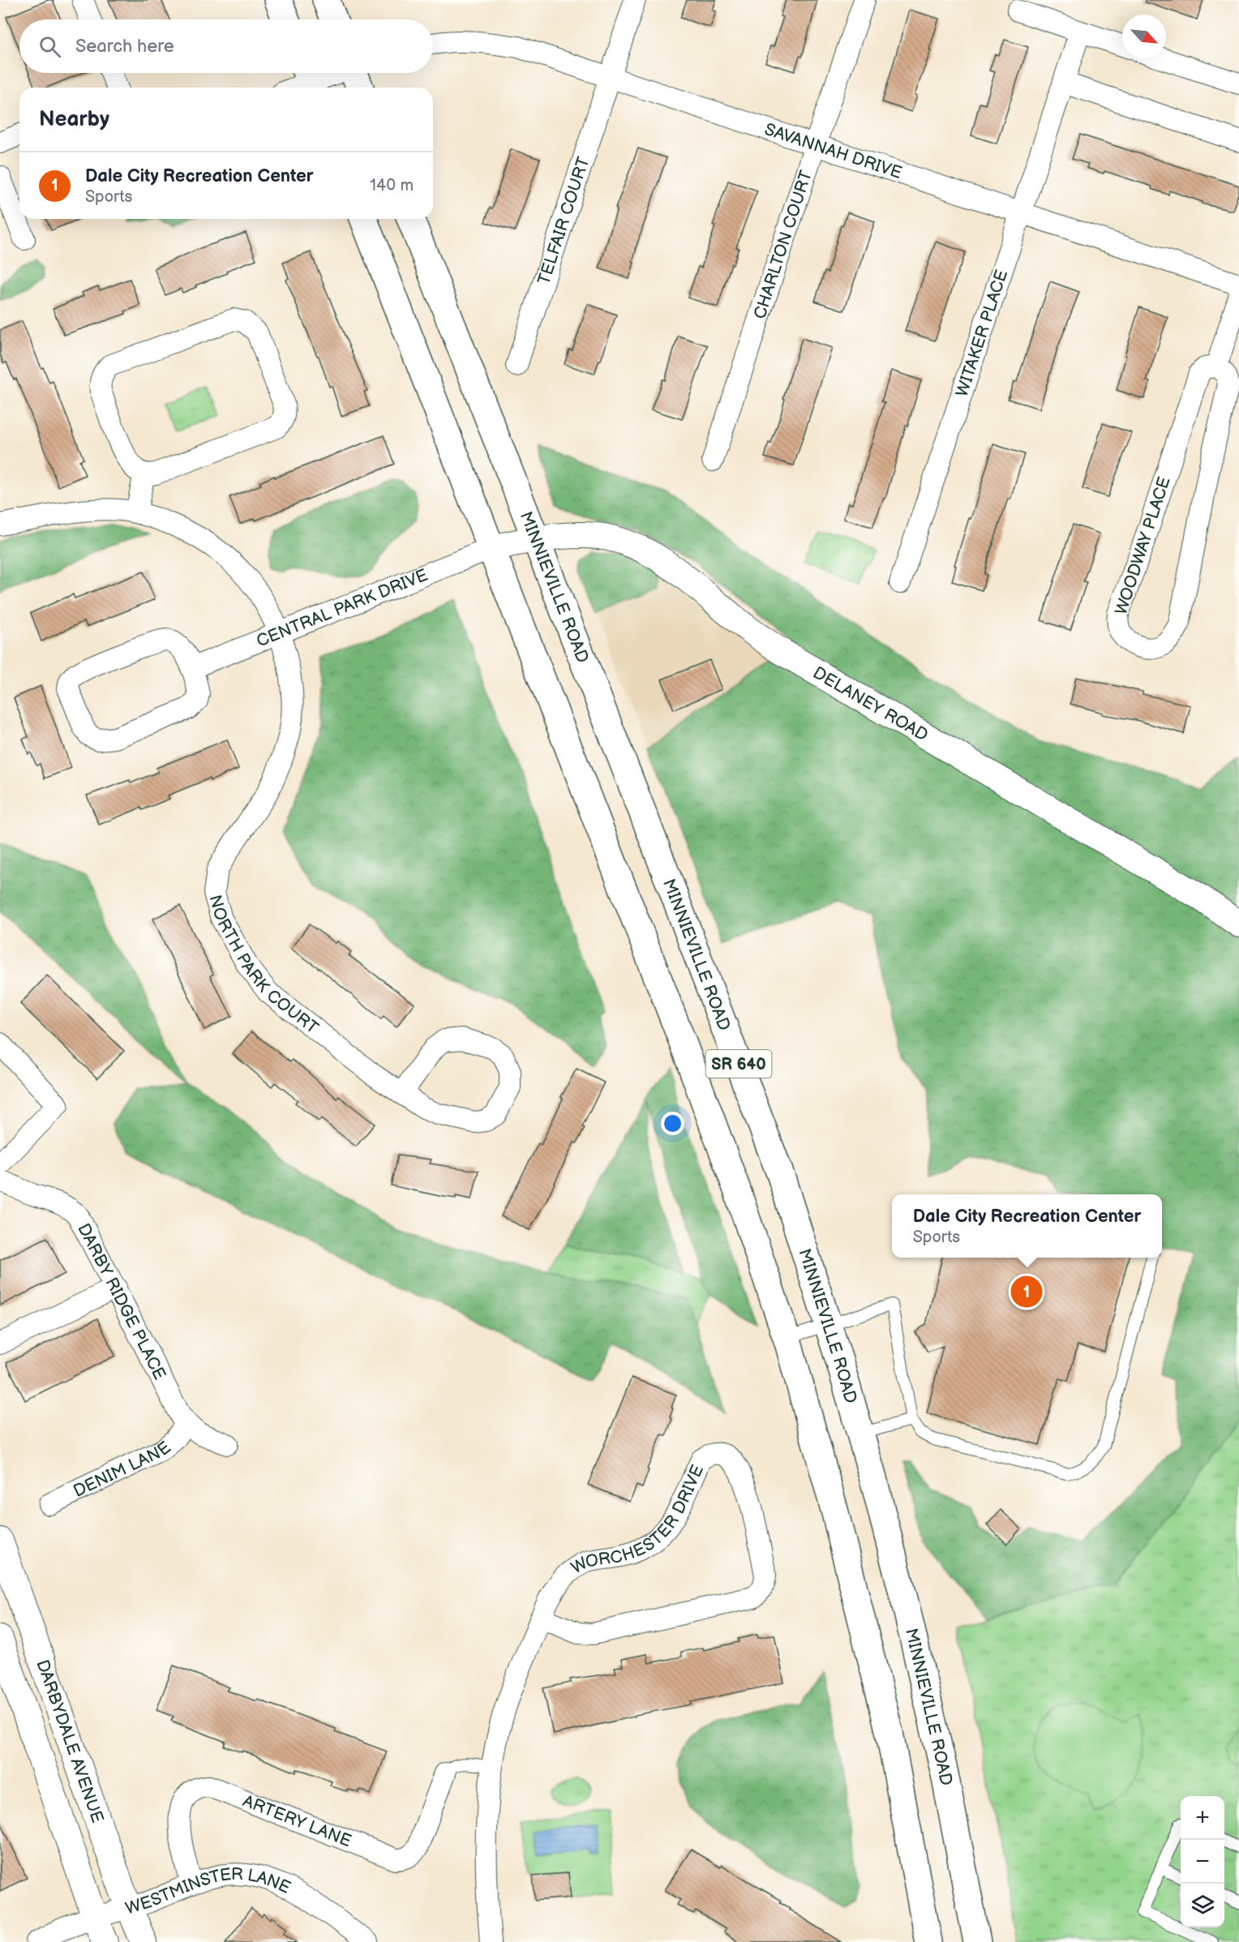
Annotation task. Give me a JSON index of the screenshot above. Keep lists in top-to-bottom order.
{
  "streets": {
    "main road": ["MINNIEVILLE ROAD", "SR 640"],
    "street": [
      "SAVANNAH DRIVE",
      "TELFAIR COURT",
      "CHARLTON COURT",
      "WITAKER PLACE",
      "WOODWAY PLACE",
      "CENTRAL PARK DRIVE",
      "DELANEY ROAD",
      "NORTH PARK COURT",
      "DARBY RIDGE PLACE",
      "DENIM LANE",
      "WORCHESTER DRIVE",
      "DARBYDALE AVENUE",
      "ARTERY LANE",
      "WESTMINSTER LANE"
    ]
  },
  "crossings": [
    ["SAVANNAH DRIVE", "TELFAIR COURT"],
    ["SAVANNAH DRIVE", "CHARLTON COURT"],
    ["SAVANNAH DRIVE", "WITAKER PLACE"],
    ["MINNIEVILLE ROAD", "DELANEY ROAD"],
    ["CENTRAL PARK DRIVE", "DELANEY ROAD"],
    ["CENTRAL PARK DRIVE", "NORTH PARK COURT"],
    ["CENTRAL PARK DRIVE", "SR 640"],
    ["DELANEY ROAD", "SR 640"],
    ["DARBY RIDGE PLACE", "DENIM LANE"],
    ["DARBYDALE AVENUE", "WESTMINSTER LANE"],
    ["ARTERY LANE", "WESTMINSTER LANE"]
  ],
  "north": "bottom right",
  "page": {
    "search": "Search here",
    "heading": "Nearby",
    "list": [
      {
        "mark": "1",
        "name": "Dale City Recreation Center",
        "note": "Sports",
        "value": "140 m"
      }
    ],
    "popup": ["Dale City Recreation Center", "Sports"],
    "pins": "1",
    "map_buttons": ["+", "−"]
  }
}
